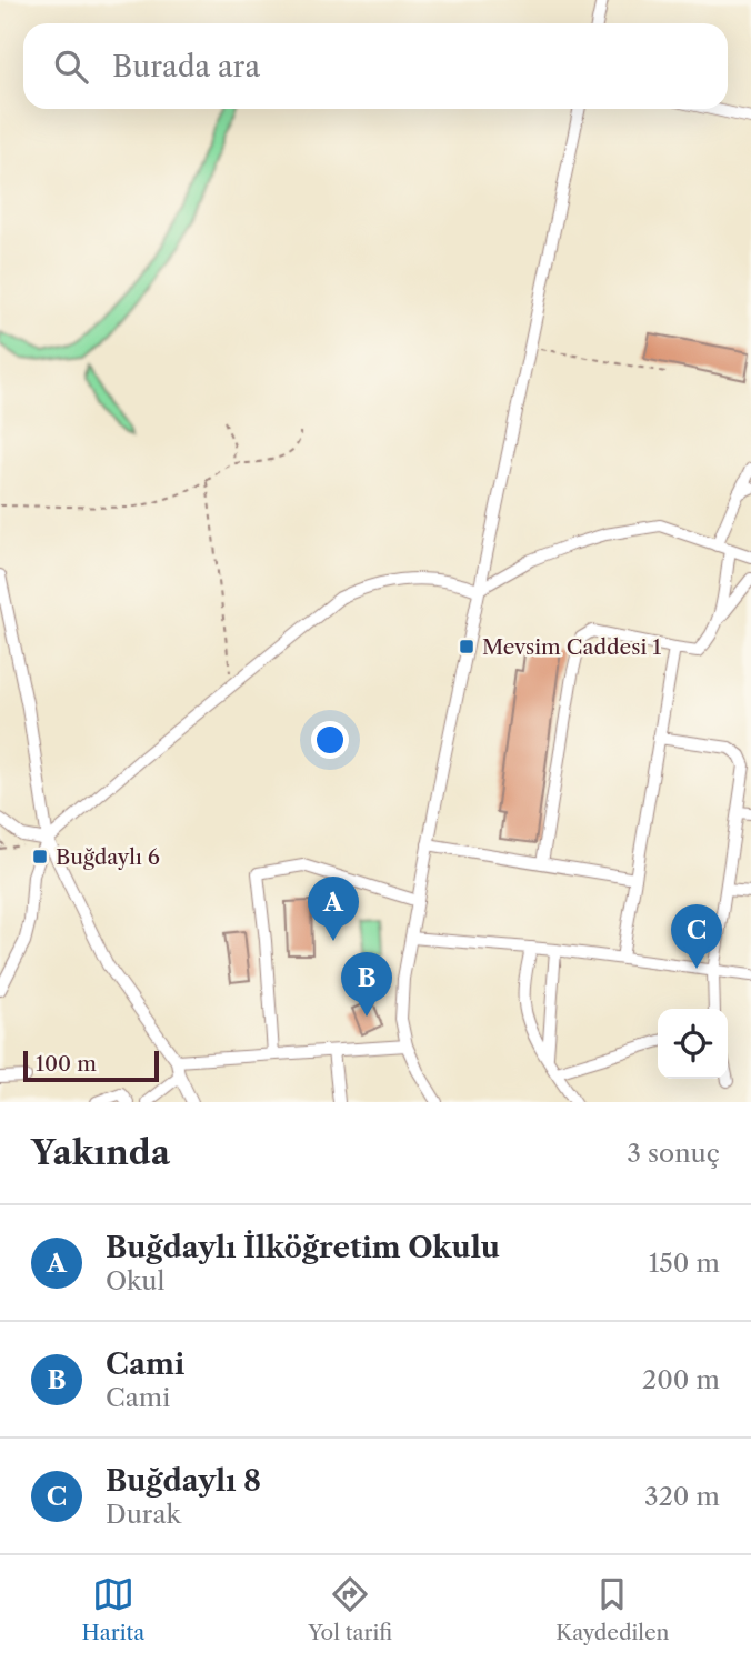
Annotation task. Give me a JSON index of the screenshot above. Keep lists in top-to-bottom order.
{
  "places": {
    "transit": ["Mevsim Caddesi 1", "Buğdaylı 6"]
  },
  "scale_bar": "100 m",
  "page": {
    "search": "Burada ara",
    "pins": ["A", "C", "B"],
    "scale": "100 m",
    "heading": ["Yakında", "3 sonuç"],
    "list": [
      {
        "mark": "A",
        "name": "Buğdaylı İlköğretim Okulu",
        "note": "Okul",
        "value": "150 m"
      },
      {
        "mark": "B",
        "name": "Cami",
        "note": "Cami",
        "value": "200 m"
      },
      {
        "mark": "C",
        "name": "Buğdaylı 8",
        "note": "Durak",
        "value": "320 m"
      }
    ],
    "nav": ["Harita", "Yol tarifi", "Kaydedilen"]
  }
}
